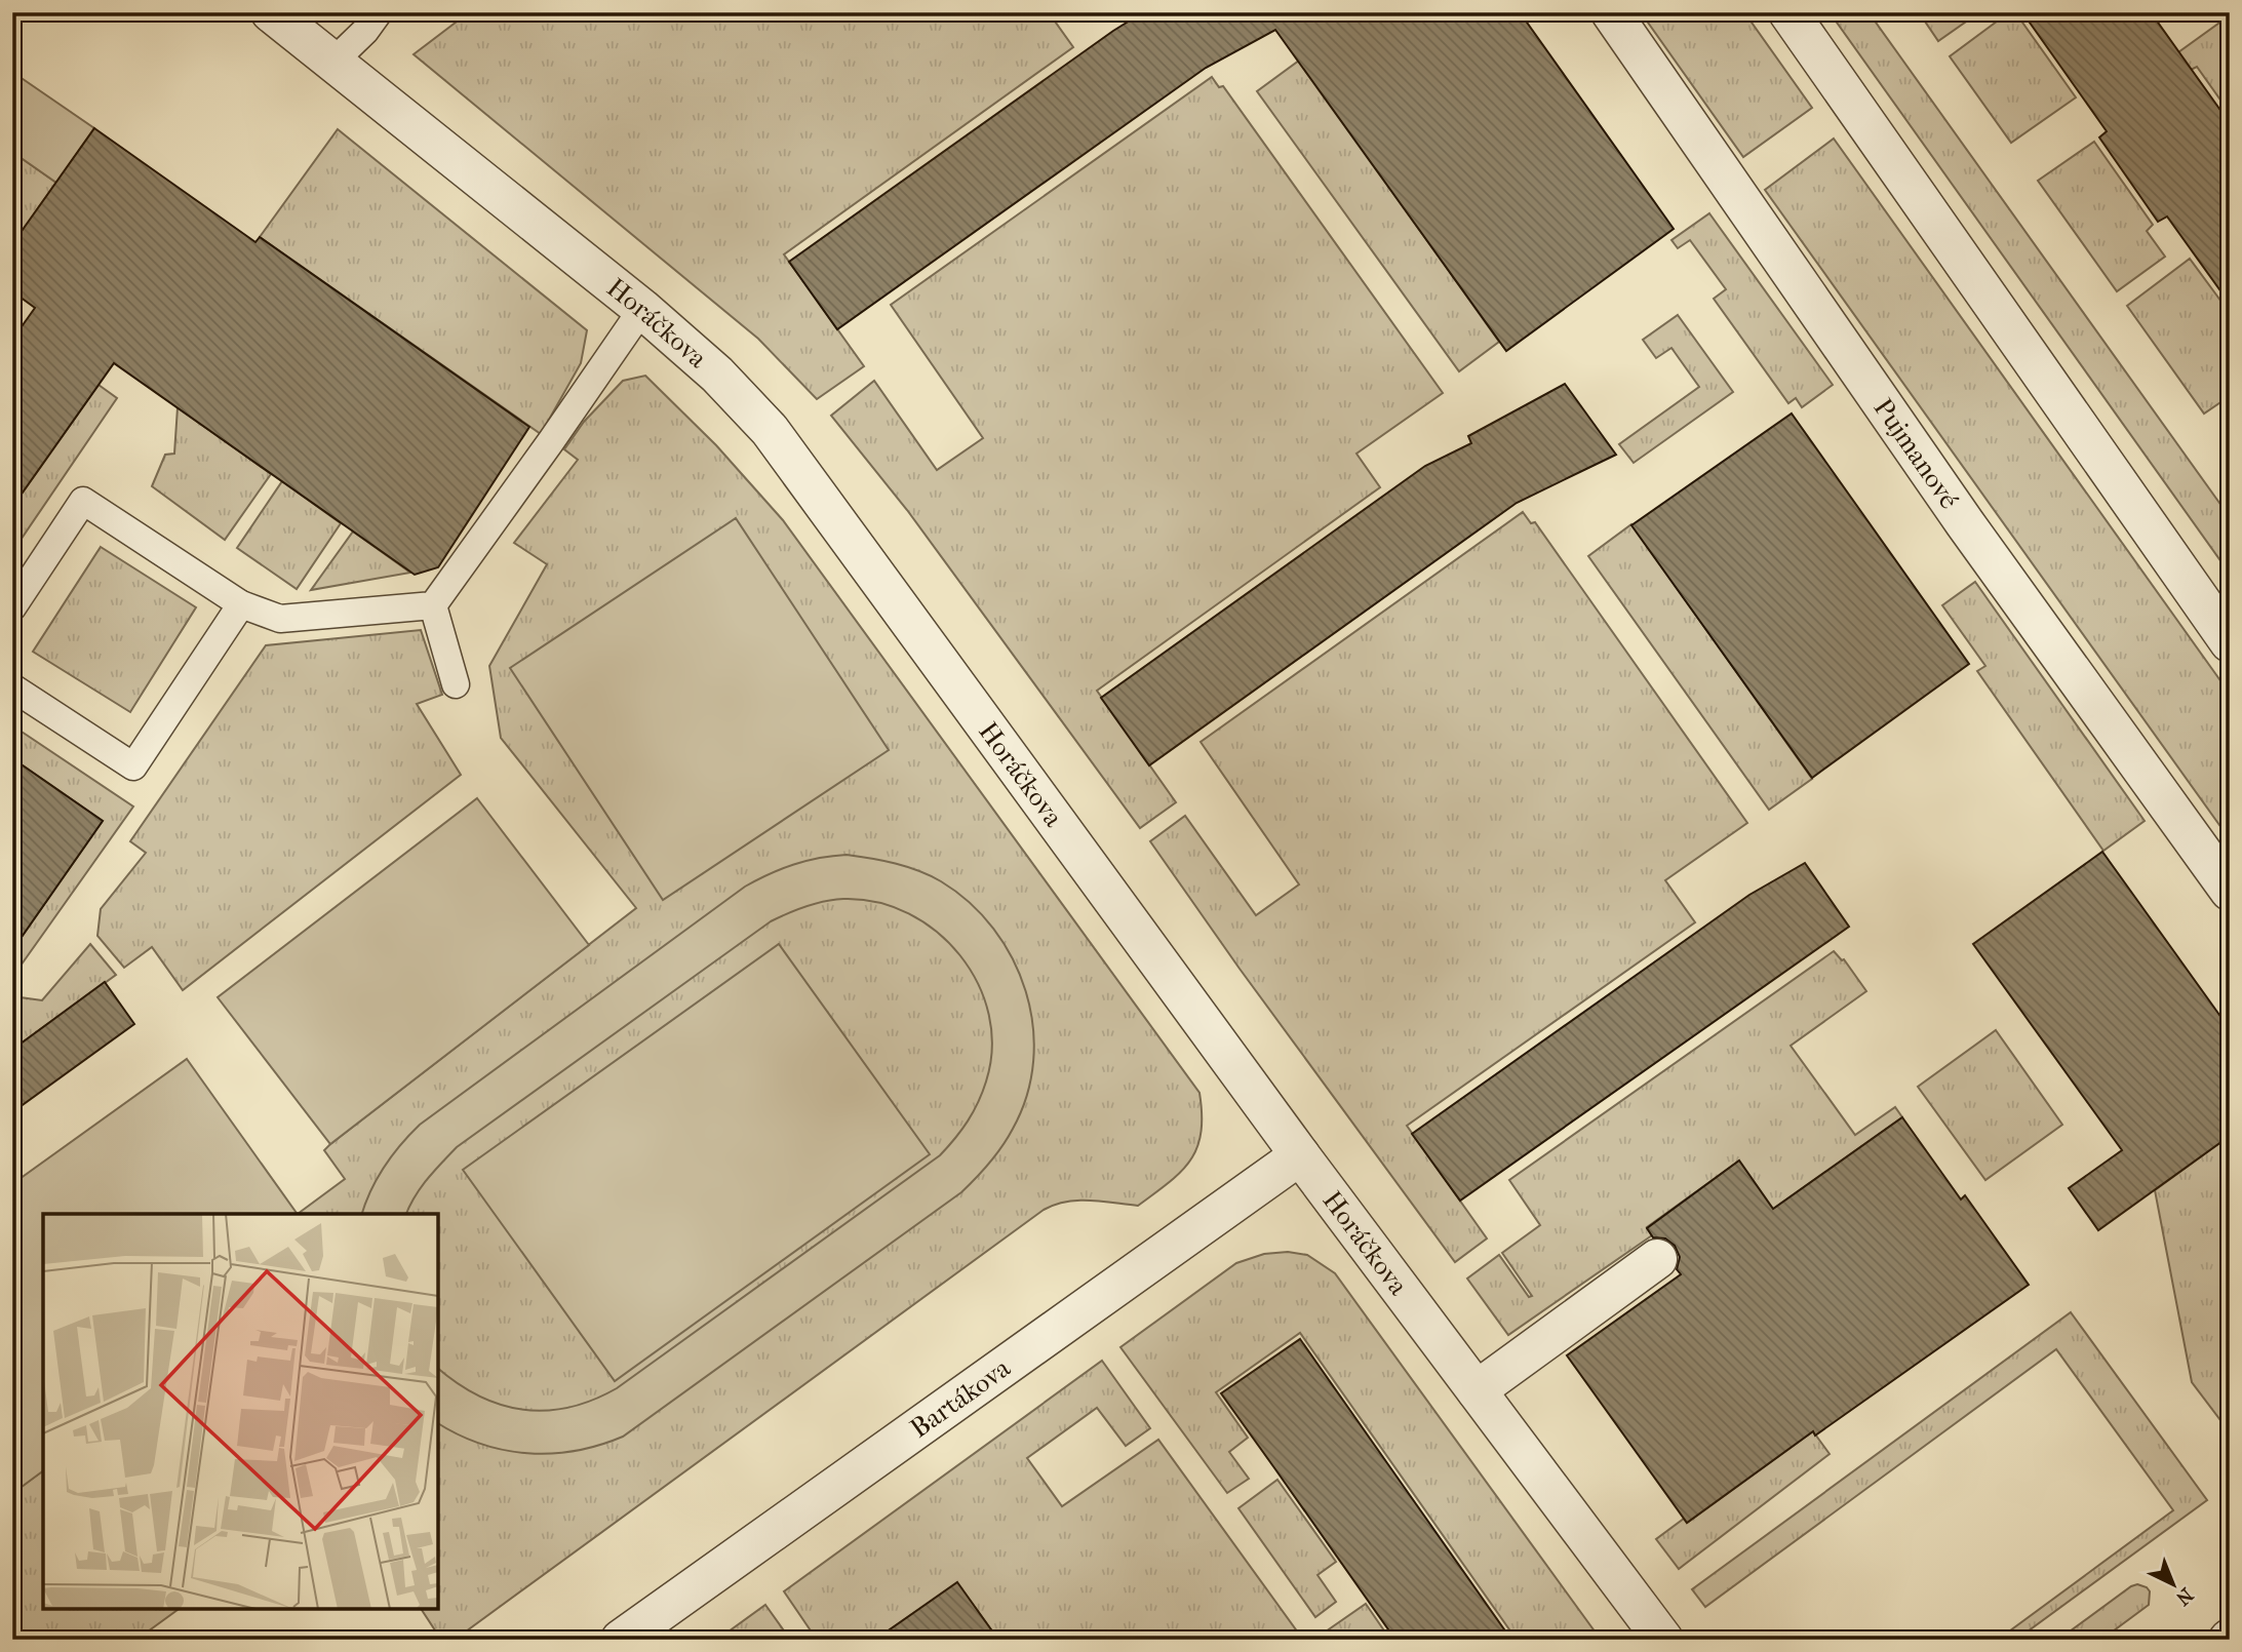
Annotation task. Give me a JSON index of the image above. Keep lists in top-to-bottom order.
{
  "streets": {
    "street": ["Horáčkova", "Pujmanové", "Bartákova"]
  },
  "crossings": [
    ["Horáčkova", "Bartákova"]
  ],
  "north": "bottom right"
}
